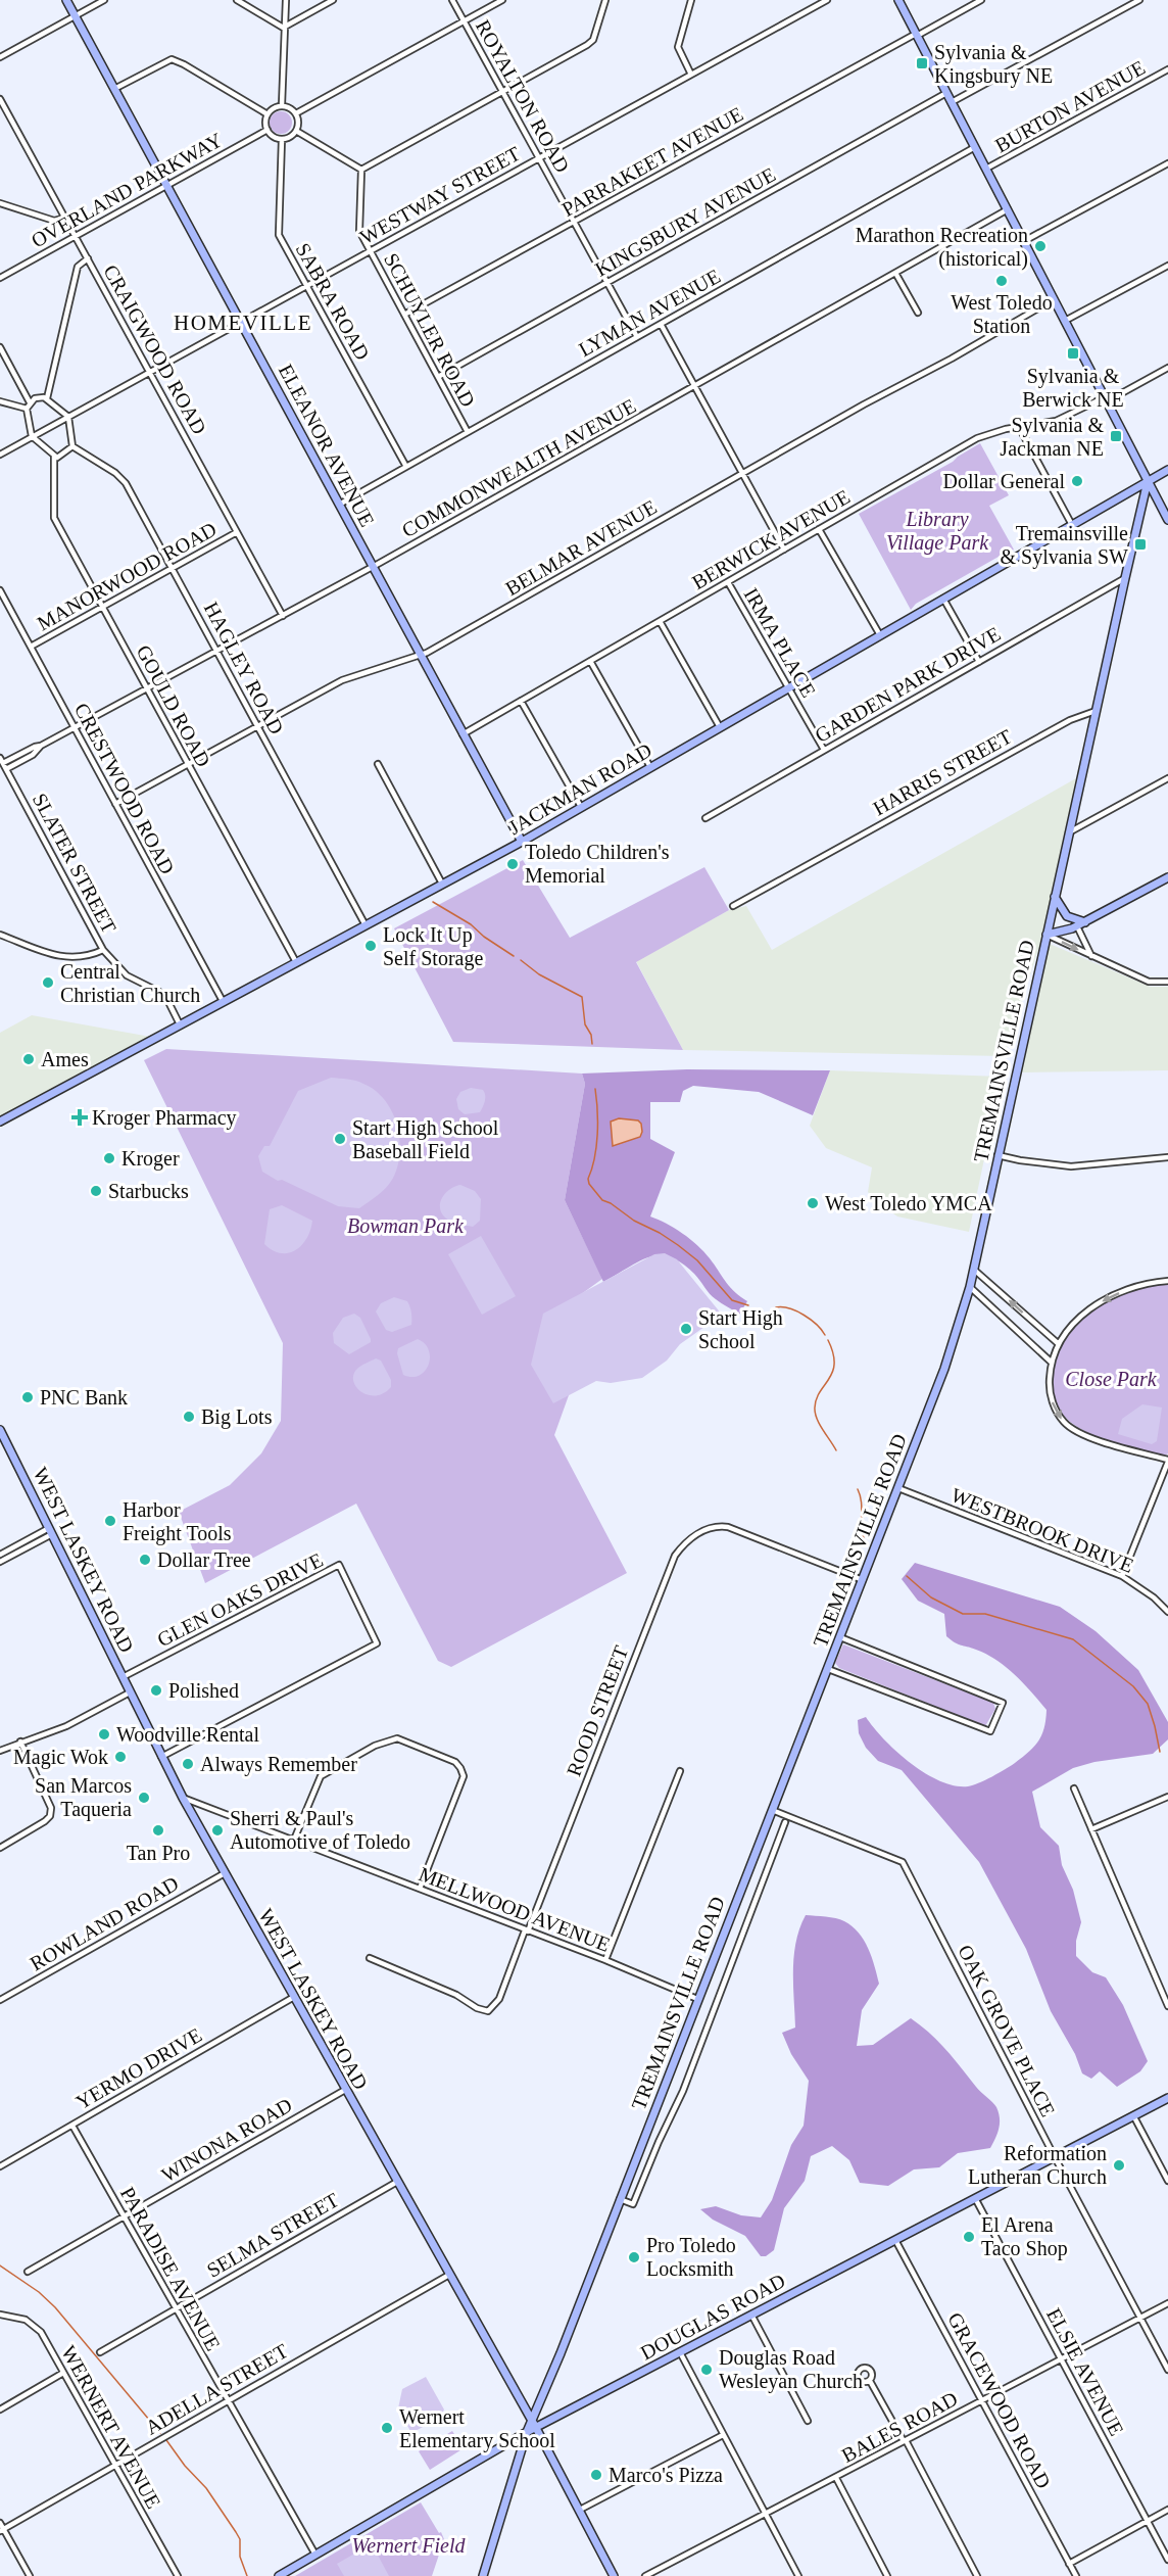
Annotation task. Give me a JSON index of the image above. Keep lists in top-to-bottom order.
{
  "streets": {
    "street": [
      "ROYALTON ROAD",
      "BURTON AVENUE",
      "PARRAKEET AVENUE",
      "OVERLAND PARKWAY",
      "WESTWAY STREET",
      "KINGSBURY AVENUE",
      "SABRA ROAD",
      "LYMAN AVENUE",
      "SCHUYLER ROAD",
      "CRAIGWOOD ROAD",
      "ELEANOR AVENUE",
      "COMMONWEALTH AVENUE",
      "BERWICK AVENUE",
      "BELMAR AVENUE",
      "MANORWOOD ROAD",
      "IRMA PLACE",
      "HAGLEY ROAD",
      "GARDEN PARK DRIVE",
      "GOULD ROAD",
      "HARRIS STREET",
      "CRESTWOOD ROAD",
      "JACKMAN ROAD",
      "SLATER STREET",
      "TREMAINSVILLE ROAD",
      "WESTBROOK DRIVE",
      "WEST LASKEY ROAD",
      "GLEN OAKS DRIVE",
      "ROOD STREET",
      "MELLWOOD AVENUE",
      "ROWLAND ROAD",
      "OAK GROVE PLACE",
      "YERMO DRIVE",
      "WINONA ROAD",
      "SELMA STREET",
      "PARADISE AVENUE",
      "DOUGLAS ROAD",
      "ELSIE AVENUE",
      "ADELLA STREET",
      "GRACEWOOD ROAD",
      "WERNERT AVENUE",
      "BALES ROAD"
    ]
  },
  "crossings": [
    ["ROYALTON ROAD", "PARRAKEET AVENUE"],
    ["ROYALTON ROAD", "WESTWAY STREET"],
    ["ROYALTON ROAD", "KINGSBURY AVENUE"],
    ["ROYALTON ROAD", "LYMAN AVENUE"],
    ["PARRAKEET AVENUE", "SCHUYLER ROAD"],
    ["OVERLAND PARKWAY", "SABRA ROAD"],
    ["OVERLAND PARKWAY", "CRAIGWOOD ROAD"],
    ["OVERLAND PARKWAY", "ELEANOR AVENUE"],
    ["WESTWAY STREET", "SABRA ROAD"],
    ["WESTWAY STREET", "SCHUYLER ROAD"],
    ["WESTWAY STREET", "CRAIGWOOD ROAD"],
    ["WESTWAY STREET", "ELEANOR AVENUE"],
    ["KINGSBURY AVENUE", "SCHUYLER ROAD"],
    ["SABRA ROAD", "LYMAN AVENUE"],
    ["LYMAN AVENUE", "SCHUYLER ROAD"],
    ["LYMAN AVENUE", "ELEANOR AVENUE"],
    ["CRAIGWOOD ROAD", "COMMONWEALTH AVENUE"],
    ["CRAIGWOOD ROAD", "MANORWOOD ROAD"],
    ["ELEANOR AVENUE", "COMMONWEALTH AVENUE"],
    ["ELEANOR AVENUE", "BERWICK AVENUE"],
    ["ELEANOR AVENUE", "BELMAR AVENUE"],
    ["ELEANOR AVENUE", "JACKMAN ROAD"],
    ["COMMONWEALTH AVENUE", "HAGLEY ROAD"],
    ["COMMONWEALTH AVENUE", "GOULD ROAD"],
    ["COMMONWEALTH AVENUE", "CRESTWOOD ROAD"],
    ["COMMONWEALTH AVENUE", "SLATER STREET"],
    ["BERWICK AVENUE", "IRMA PLACE"],
    ["BELMAR AVENUE", "HAGLEY ROAD"],
    ["BELMAR AVENUE", "GOULD ROAD"],
    ["BELMAR AVENUE", "CRESTWOOD ROAD"],
    ["MANORWOOD ROAD", "HAGLEY ROAD"],
    ["MANORWOOD ROAD", "GOULD ROAD"],
    ["MANORWOOD ROAD", "CRESTWOOD ROAD"],
    ["IRMA PLACE", "GARDEN PARK DRIVE"],
    ["IRMA PLACE", "JACKMAN ROAD"],
    ["HAGLEY ROAD", "JACKMAN ROAD"],
    ["GARDEN PARK DRIVE", "TREMAINSVILLE ROAD"],
    ["GOULD ROAD", "JACKMAN ROAD"],
    ["HARRIS STREET", "TREMAINSVILLE ROAD"],
    ["CRESTWOOD ROAD", "JACKMAN ROAD"],
    ["JACKMAN ROAD", "SLATER STREET"],
    ["JACKMAN ROAD", "TREMAINSVILLE ROAD"],
    ["TREMAINSVILLE ROAD", "WESTBROOK DRIVE"],
    ["TREMAINSVILLE ROAD", "WEST LASKEY ROAD"],
    ["TREMAINSVILLE ROAD", "ROOD STREET"],
    ["TREMAINSVILLE ROAD", "MELLWOOD AVENUE"],
    ["TREMAINSVILLE ROAD", "OAK GROVE PLACE"],
    ["TREMAINSVILLE ROAD", "DOUGLAS ROAD"],
    ["WEST LASKEY ROAD", "GLEN OAKS DRIVE"],
    ["WEST LASKEY ROAD", "MELLWOOD AVENUE"],
    ["WEST LASKEY ROAD", "ROWLAND ROAD"],
    ["WEST LASKEY ROAD", "YERMO DRIVE"],
    ["WEST LASKEY ROAD", "WINONA ROAD"],
    ["WEST LASKEY ROAD", "SELMA STREET"],
    ["WEST LASKEY ROAD", "DOUGLAS ROAD"],
    ["WEST LASKEY ROAD", "ADELLA STREET"],
    ["ROOD STREET", "MELLWOOD AVENUE"],
    ["OAK GROVE PLACE", "DOUGLAS ROAD"],
    ["OAK GROVE PLACE", "BALES ROAD"],
    ["YERMO DRIVE", "PARADISE AVENUE"],
    ["WINONA ROAD", "PARADISE AVENUE"],
    ["SELMA STREET", "PARADISE AVENUE"],
    ["PARADISE AVENUE", "ADELLA STREET"],
    ["DOUGLAS ROAD", "ELSIE AVENUE"],
    ["DOUGLAS ROAD", "GRACEWOOD ROAD"],
    ["ELSIE AVENUE", "BALES ROAD"],
    ["ADELLA STREET", "WERNERT AVENUE"],
    ["GRACEWOOD ROAD", "BALES ROAD"]
  ],
  "districts": ["HOMEVILLE"],
  "parks": [
    "Library Village Park",
    "Bowman Park",
    "Close Park",
    "Wernert Field"
  ],
  "places": {
    "transit": [
      "Sylvania & Kingsbury NE",
      "Sylvania & Berwick NE",
      "Sylvania & Jackman NE",
      "Tremainsville & Sylvania SW"
    ],
    "other": [
      "Marathon Recreation (historical)",
      "West Toledo Station",
      "Dollar General",
      "Toledo Children's Memorial",
      "Lock It Up Self Storage",
      "Central Christian Church",
      "Ames",
      "Start High School Baseball Field",
      "Kroger",
      "Starbucks",
      "West Toledo YMCA",
      "Start High School",
      "PNC Bank",
      "Big Lots",
      "Harbor Freight Tools",
      "Dollar Tree",
      "Polished",
      "Woodville Rental",
      "Magic Wok",
      "Always Remember",
      "San Marcos Taqueria",
      "Tan Pro",
      "Sherri & Paul's Automotive of Toledo",
      "Reformation Lutheran Church",
      "El Arena Taco Shop",
      "Pro Toledo Locksmith",
      "Douglas Road Wesleyan Church",
      "Wernert Elementary School",
      "Marco's Pizza"
    ],
    "health": ["Kroger Pharmacy"]
  }
}
